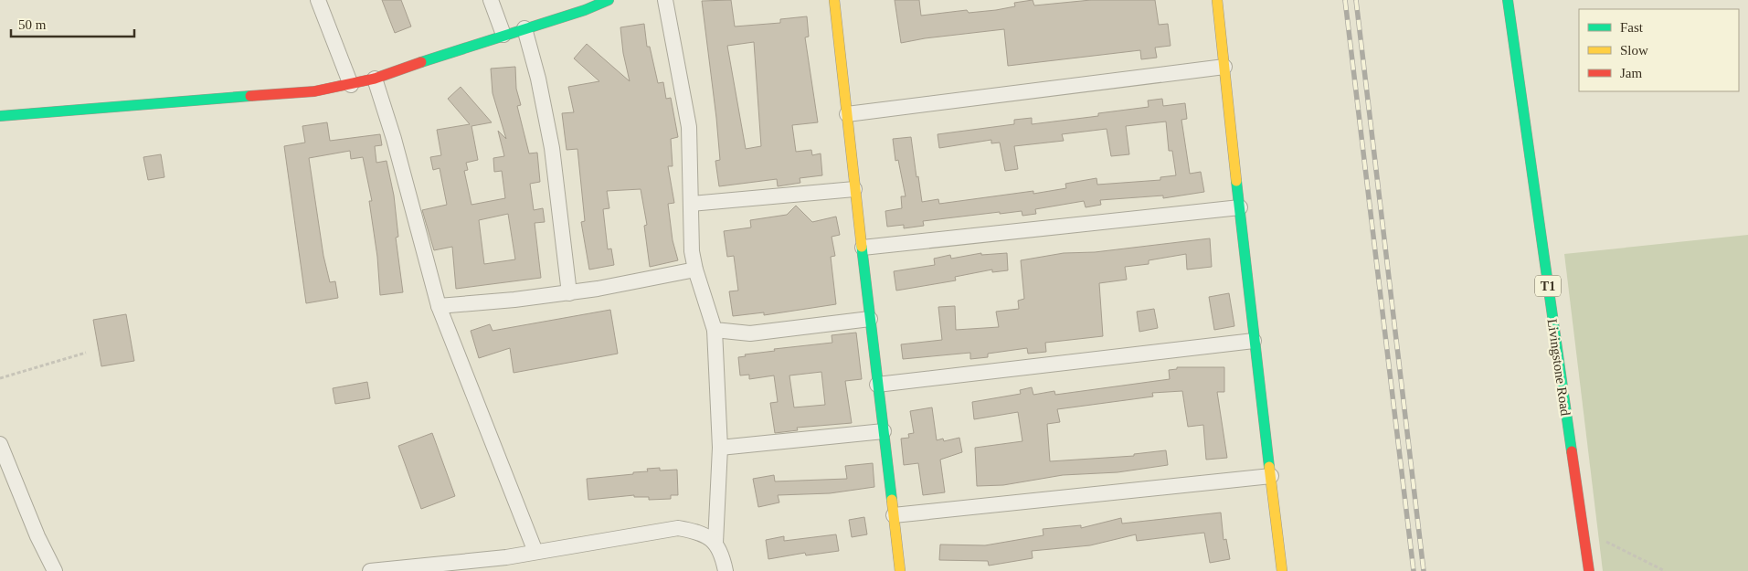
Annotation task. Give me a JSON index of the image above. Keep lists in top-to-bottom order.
{
  "streets": {
    "main road": ["T1", "Livingstone Road"]
  },
  "legend": ["Fast", "Slow", "Jam"],
  "scale_bar": "50 m"
}
